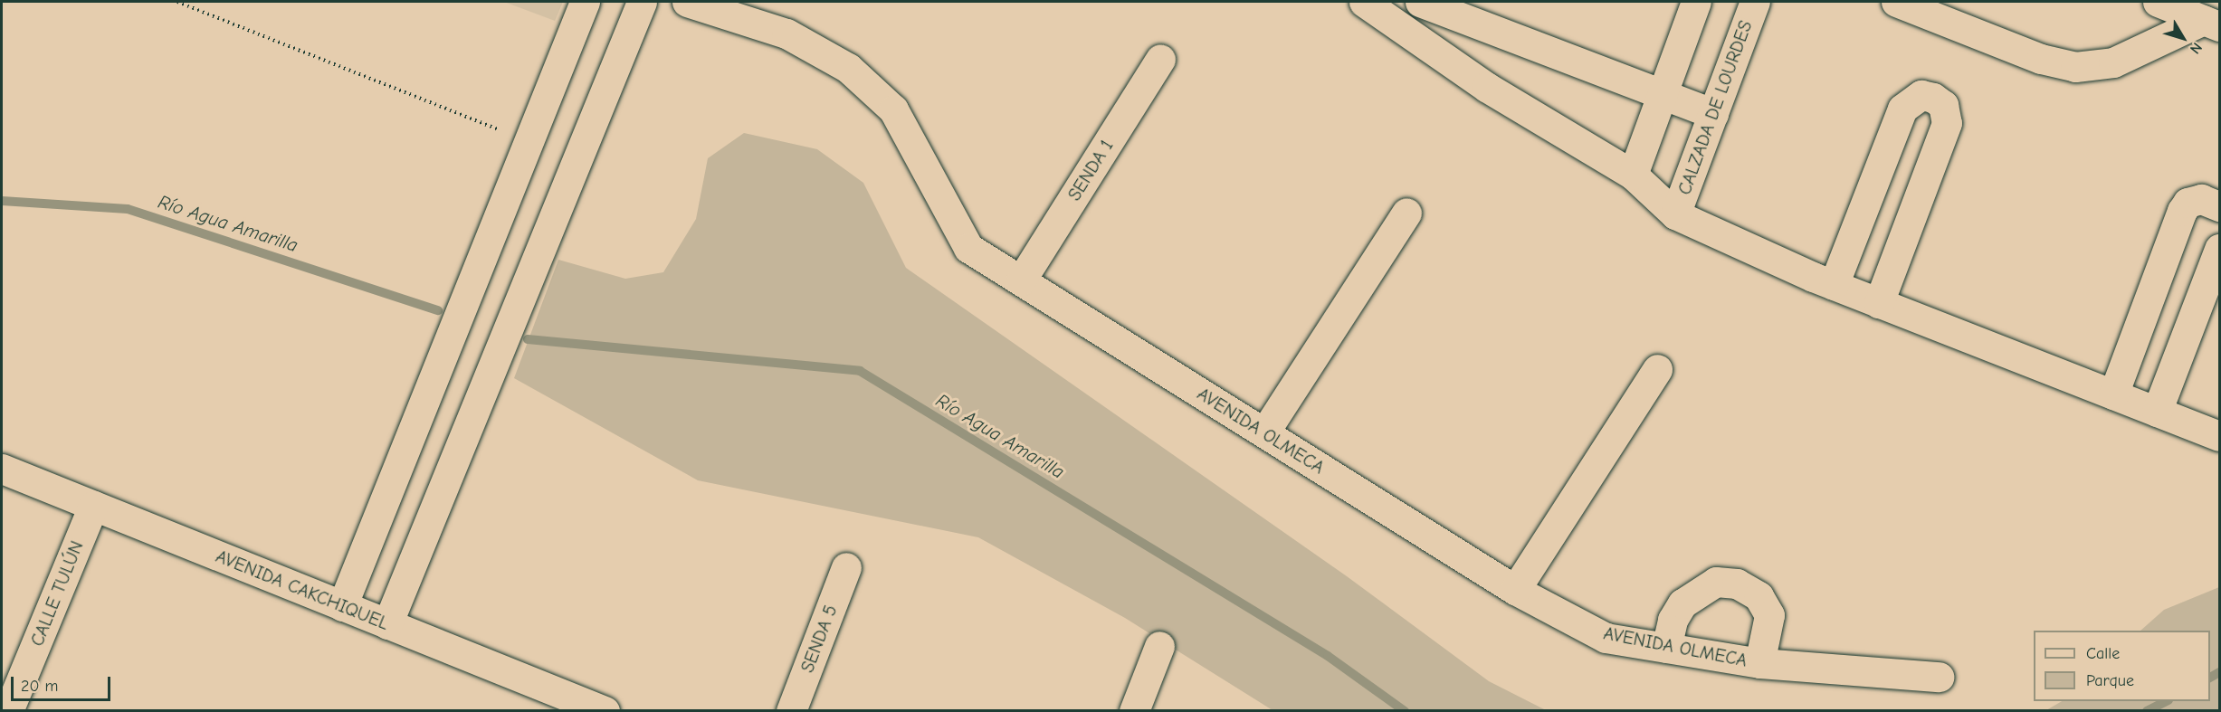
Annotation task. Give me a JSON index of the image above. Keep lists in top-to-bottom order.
{
  "streets": {
    "main road": [
      "CALZADA DE LOURDES",
      "SENDA 1",
      "AVENIDA OLMECA",
      "AVENIDA CAKCHIQUEL",
      "CALLE TULÚN",
      "SENDA 5"
    ]
  },
  "crossings": [
    ["SENDA 1", "AVENIDA OLMECA"],
    ["AVENIDA CAKCHIQUEL", "CALLE TULÚN"]
  ],
  "water": ["Río Agua Amarilla"],
  "legend": ["Calle", "Parque"],
  "scale_bar": "20 m",
  "north": "bottom right"
}
